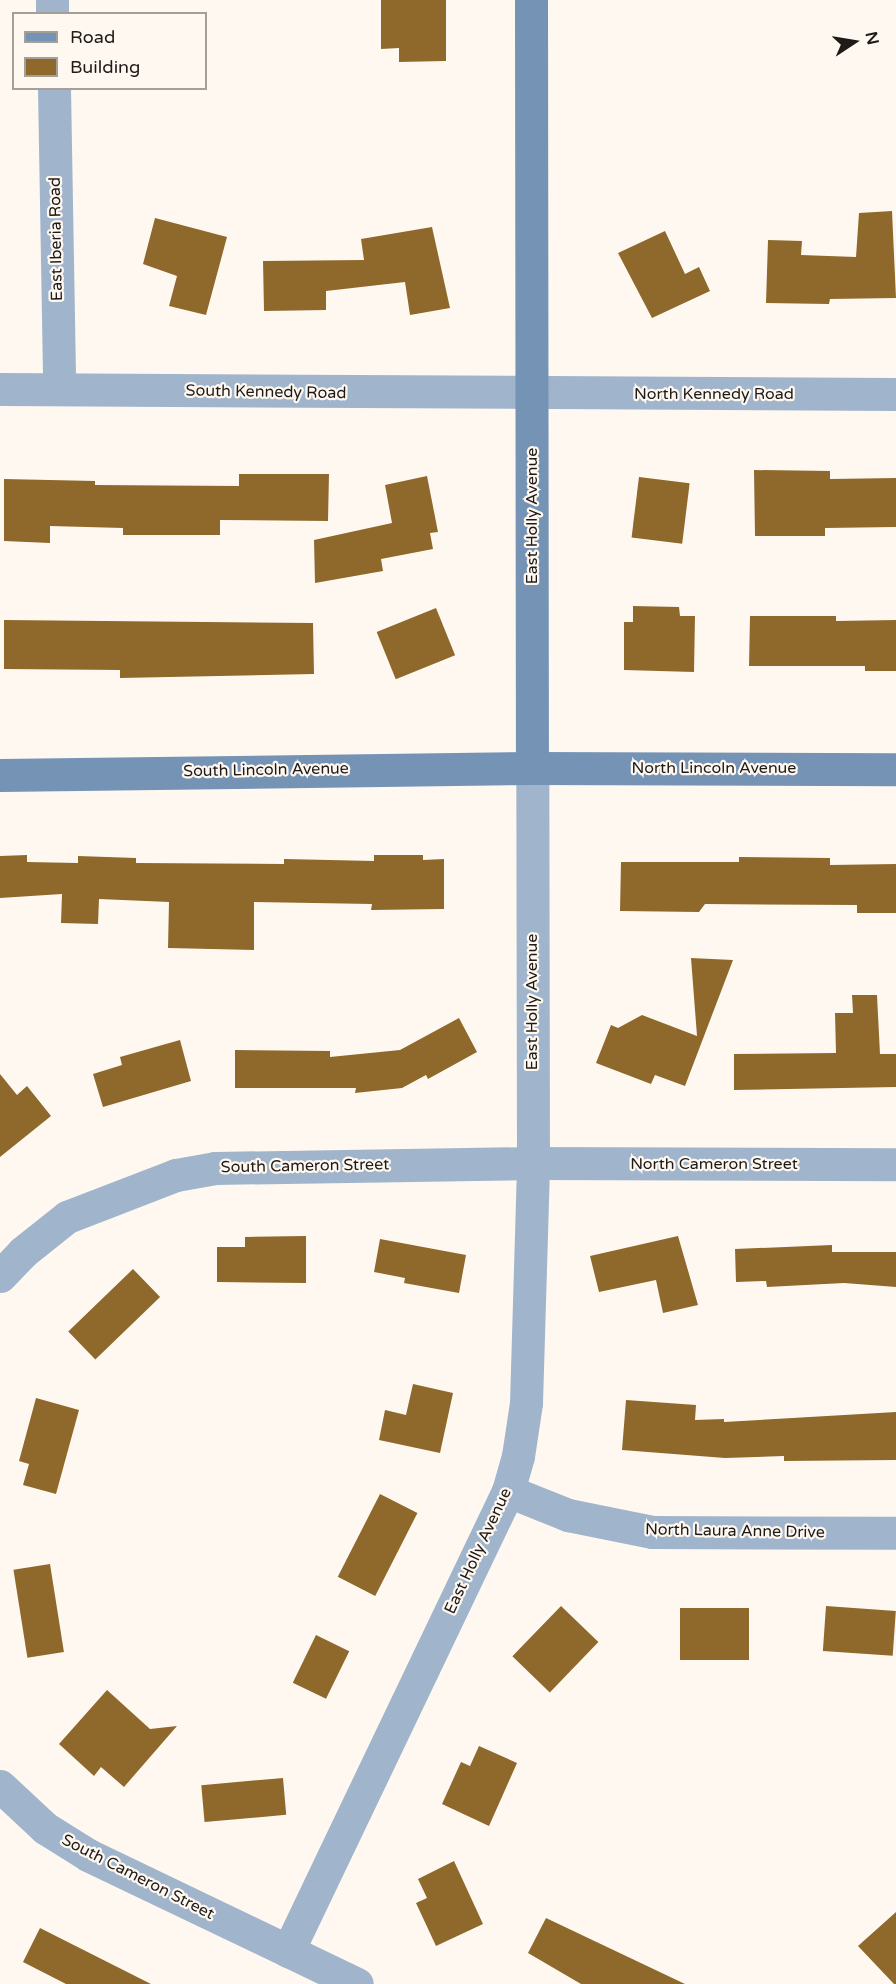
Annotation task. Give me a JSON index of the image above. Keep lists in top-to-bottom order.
{
  "streets": {
    "street": [
      "East Iberia Road",
      "South Kennedy Road",
      "North Kennedy Road",
      "East Holly Avenue",
      "North Lincoln Avenue",
      "South Lincoln Avenue",
      "North Cameron Street",
      "South Cameron Street",
      "North Laura Anne Drive"
    ]
  },
  "crossings": [
    ["East Iberia Road", "South Kennedy Road"],
    ["South Kennedy Road", "North Kennedy Road"],
    ["South Kennedy Road", "East Holly Avenue"],
    ["North Kennedy Road", "East Holly Avenue"],
    ["East Holly Avenue", "North Lincoln Avenue"],
    ["East Holly Avenue", "South Lincoln Avenue"],
    ["East Holly Avenue", "North Cameron Street"],
    ["East Holly Avenue", "South Cameron Street"],
    ["East Holly Avenue", "North Laura Anne Drive"],
    ["North Lincoln Avenue", "South Lincoln Avenue"],
    ["North Cameron Street", "South Cameron Street"]
  ],
  "legend": ["Road", "Building"],
  "north": "right"
}
